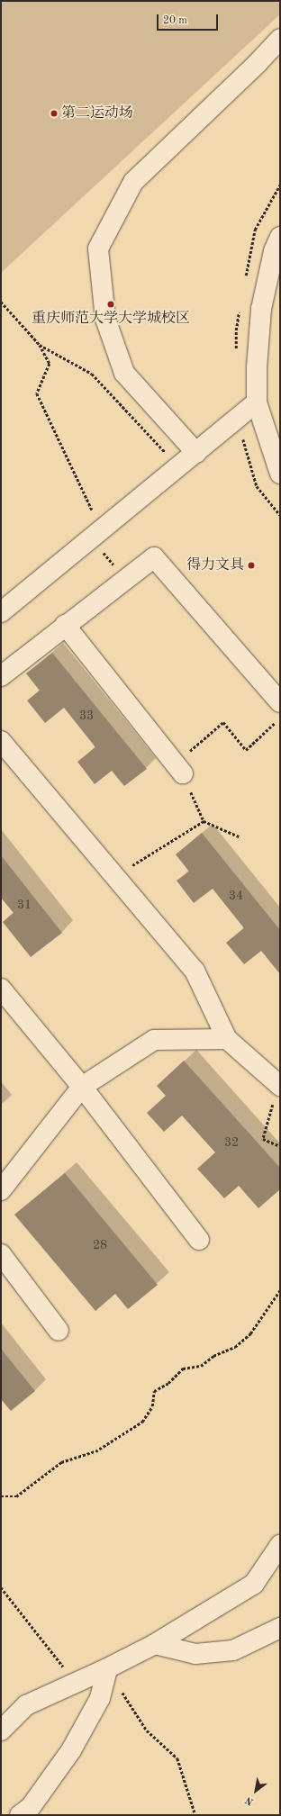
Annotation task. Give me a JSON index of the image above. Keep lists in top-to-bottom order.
{
  "places": ["第二运动场", "重庆师范大学大学城校区", "得力文具"],
  "house_numbers": [
    "33",
    "34",
    "31",
    "32",
    "28"
  ],
  "scale_bar": "20 m",
  "north": "bottom left"
}
